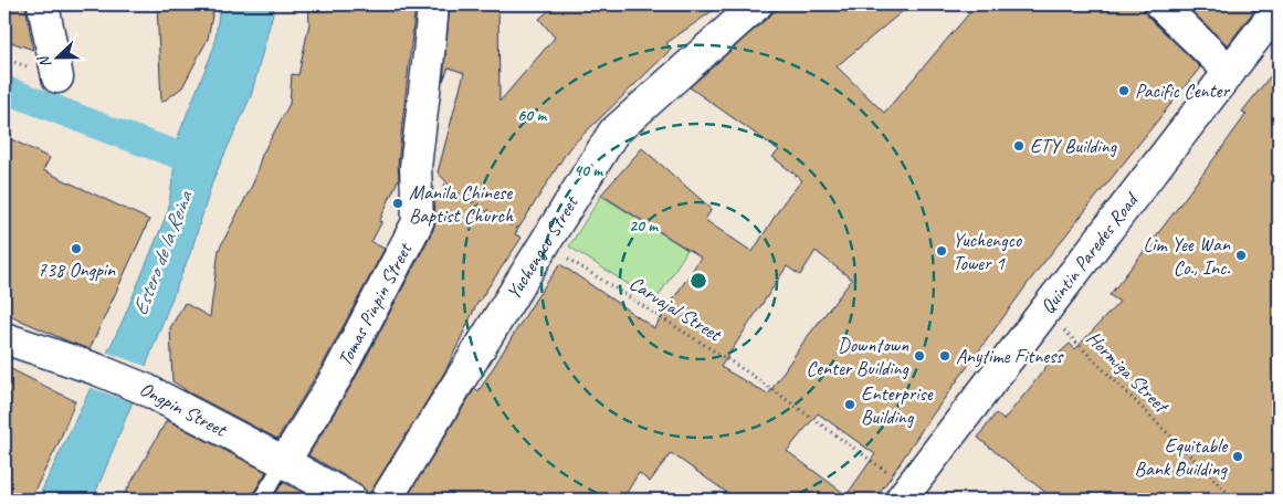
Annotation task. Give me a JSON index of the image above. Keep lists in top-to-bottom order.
{
  "streets": {
    "street": [
      "Yuchengco Street",
      "Quintin Paredes Road",
      "Tomas Pinpin Street",
      "Ongpin Street"
    ],
    "path": ["Carvajal Street", "Hormiga Street"]
  },
  "crossings": [
    ["Yuchengco Street", "Carvajal Street"],
    ["Quintin Paredes Road", "Carvajal Street"],
    ["Quintin Paredes Road", "Hormiga Street"],
    ["Tomas Pinpin Street", "Carvajal Street"],
    ["Tomas Pinpin Street", "Ongpin Street"]
  ],
  "water": ["Estero de la Reina"],
  "places": [
    "Pacific Center",
    "ETY Building",
    "Manila Chinese Baptist Church",
    "738 Ongpin",
    "Yuchengco Tower 1",
    "Lim Yee Wan Co., Inc.",
    "Downtown Center Building",
    "Anytime Fitness",
    "Enterprise Building",
    "Equitable Bank Building"
  ],
  "north": "left",
  "rings": ["60 m", "40 m", "20 m"]
}
